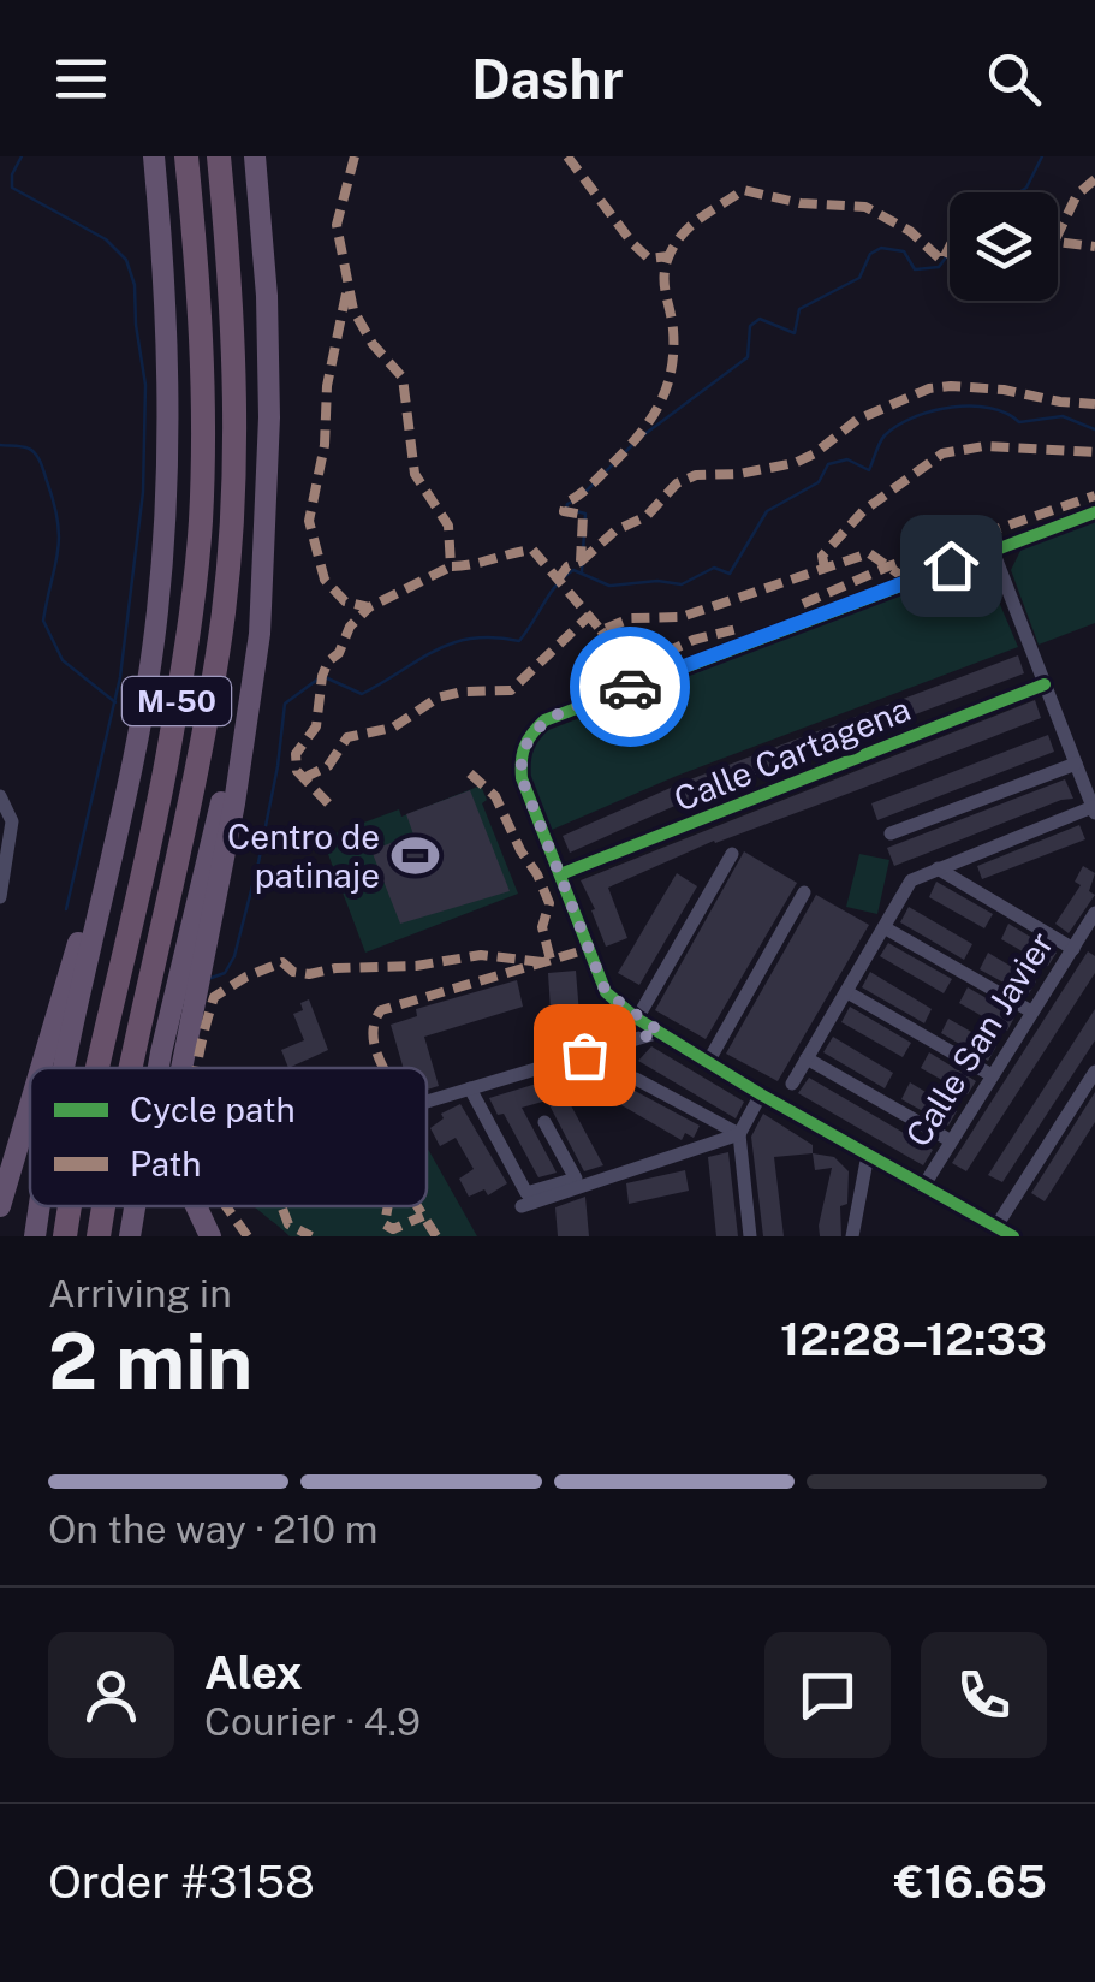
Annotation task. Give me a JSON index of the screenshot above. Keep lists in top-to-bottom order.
{
  "streets": {
    "highway": ["M-50"],
    "street": ["Calle Cartagena", "Calle San Javier"]
  },
  "places": {
    "sports": ["Centro de patinaje"]
  },
  "legend": ["Cycle path", "Path"],
  "page": {
    "header": "Dashr",
    "heading": ["2 min", "Arriving in", "12:28–12:33"],
    "panel": [
      "Alex",
      "Courier · 4.9",
      "Order #3158",
      "€16.65"
    ],
    "bar": "On the way · 210 m"
  }
}
